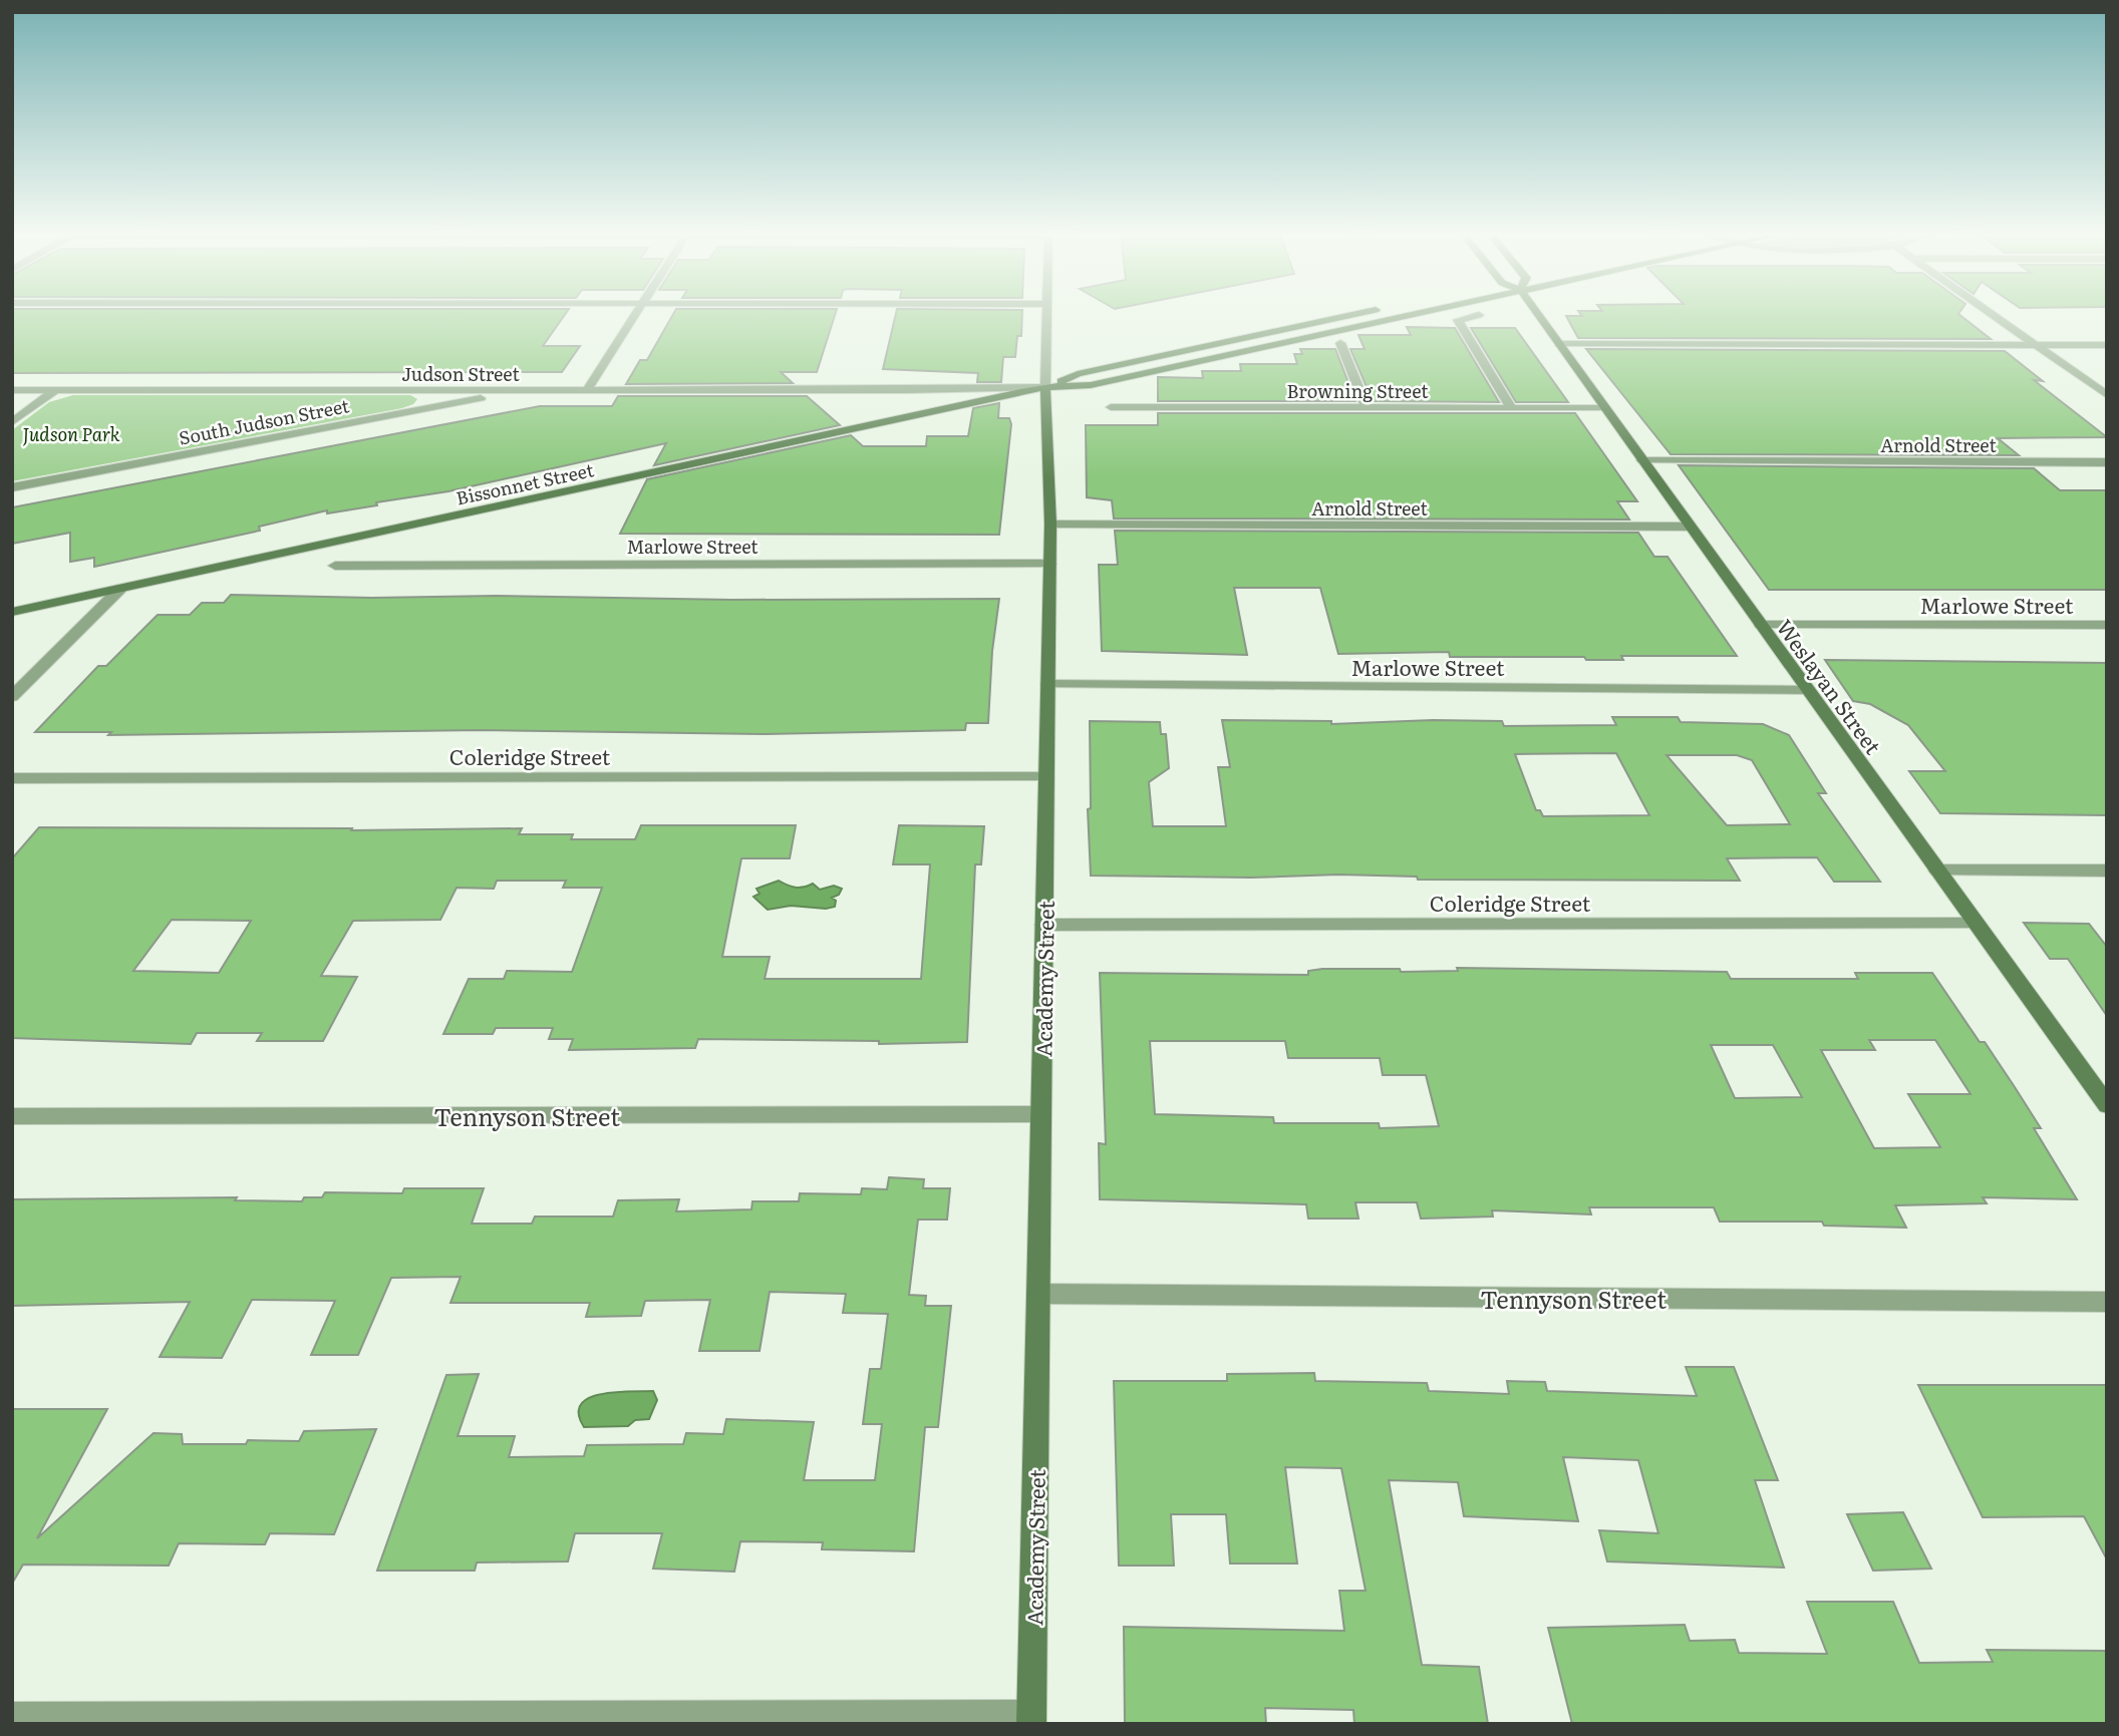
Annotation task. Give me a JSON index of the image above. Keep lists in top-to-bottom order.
{
  "streets": {
    "main road": ["Bissonnet Street", "Weslayan Street", "Academy Street"],
    "street": [
      "Judson Street",
      "Browning Street",
      "South Judson Street",
      "Arnold Street",
      "Marlowe Street",
      "Coleridge Street",
      "Tennyson Street"
    ]
  },
  "crossings": [
    ["Judson Street", "South Judson Street"],
    ["Judson Street", "Bissonnet Street"],
    ["Judson Street", "Academy Street"],
    ["Browning Street", "Weslayan Street"],
    ["Arnold Street", "Weslayan Street"],
    ["Arnold Street", "Academy Street"],
    ["Bissonnet Street", "Academy Street"],
    ["Marlowe Street", "Weslayan Street"],
    ["Marlowe Street", "Academy Street"],
    ["Weslayan Street", "Coleridge Street"],
    ["Coleridge Street", "Academy Street"],
    ["Academy Street", "Tennyson Street"]
  ],
  "parks": ["Judson Park"]
}
